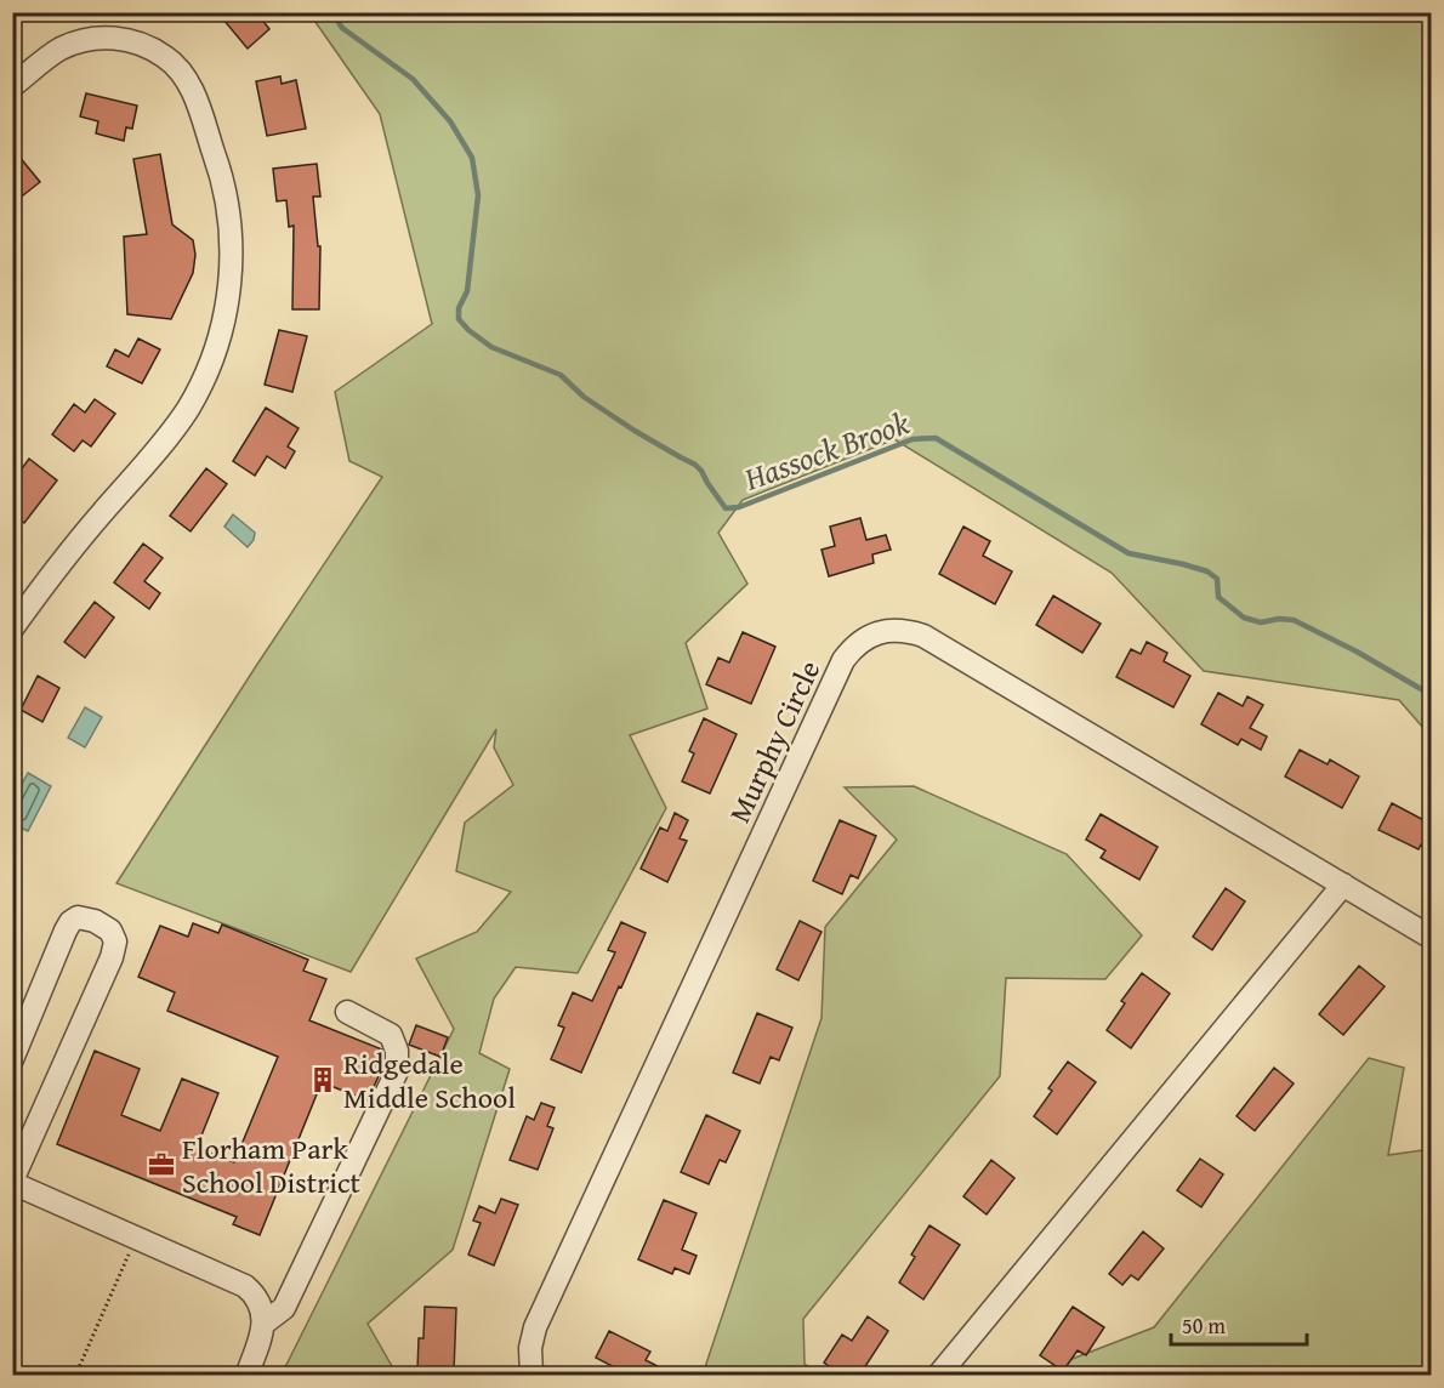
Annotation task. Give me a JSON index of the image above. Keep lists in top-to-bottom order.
{
  "streets": {
    "street": ["Murphy Circle"]
  },
  "water": ["Hassock Brook"],
  "places": {
    "building": ["Ridgedale Middle School"],
    "office": ["Florham Park School District"]
  },
  "scale_bar": "50 m"
}
